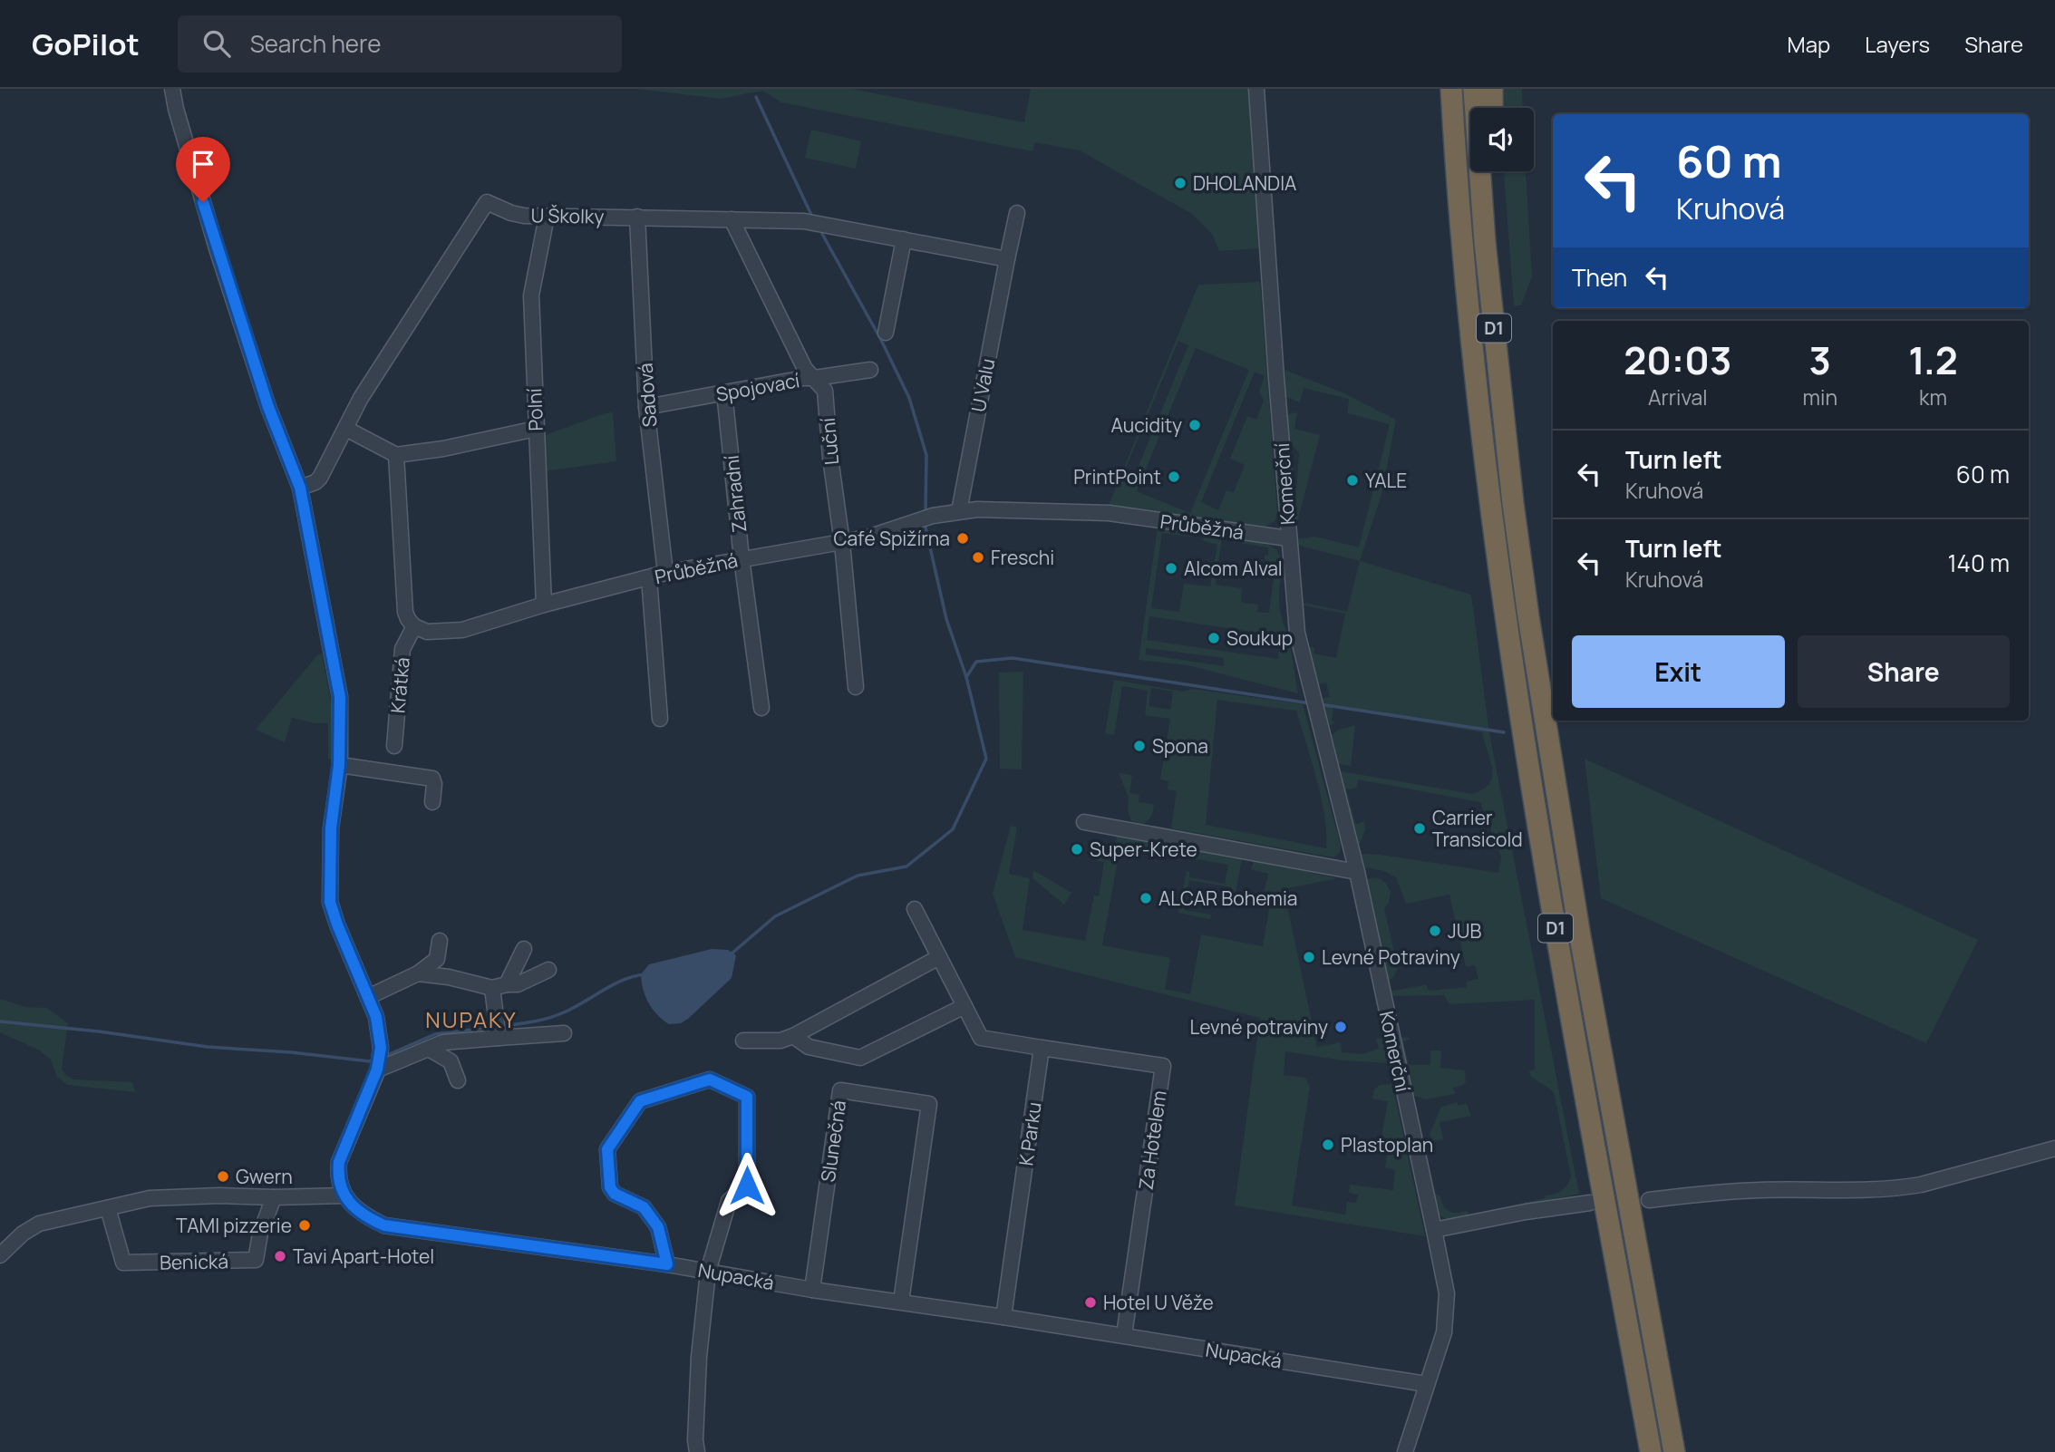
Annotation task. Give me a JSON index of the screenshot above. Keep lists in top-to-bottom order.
{
  "streets": {
    "highway": ["D1"],
    "street": [
      "U Školky",
      "U Valu",
      "Spojovací",
      "Sadová",
      "Polní",
      "Luční",
      "Komerční",
      "Zahradní",
      "Průběžná",
      "Krátká",
      "K Parku",
      "Za Hotelem",
      "Slunečná",
      "Benická",
      "Nupacká"
    ]
  },
  "crossings": [
    ["U Školky", "Sadová"],
    ["U Školky", "Polní"],
    ["U Školky", "Luční"],
    ["U Valu", "Průběžná"],
    ["Spojovací", "Sadová"],
    ["Spojovací", "Luční"],
    ["Spojovací", "Zahradní"],
    ["Sadová", "Průběžná"],
    ["Polní", "Průběžná"],
    ["Luční", "Průběžná"],
    ["Komerční", "Průběžná"],
    ["Komerční", "Nupacká"],
    ["Zahradní", "Průběžná"],
    ["Průběžná", "Krátká"],
    ["K Parku", "Za Hotelem"],
    ["K Parku", "Nupacká"],
    ["Za Hotelem", "Nupacká"],
    ["Slunečná", "Nupacká"]
  ],
  "districts": ["NUPAKY"],
  "places": [
    "DHOLANDIA",
    "Aucidity",
    "PrintPoint",
    "YALE",
    "Café Spižírna",
    "Freschi",
    "Alcom Alval",
    "Soukup",
    "Spona",
    "Carrier Transicold",
    "Super-Krete",
    "ALCAR Bohemia",
    "JUB",
    "Levné Potraviny",
    "Levné potraviny",
    "Plastoplan",
    "Gwern",
    "TAMI pizzerie",
    "Tavi Apart-Hotel",
    "Hotel U Věže"
  ],
  "page": {
    "header": "GoPilot",
    "search": "Search here",
    "nav": ["Map", "Layers", "Share"],
    "turn": ["60 m", "Kruhová"],
    "then": "Then",
    "eta": [
      "20:03",
      "Arrival",
      "3",
      "min",
      "1.2",
      "km"
    ],
    "list": [
      {
        "name": "Turn left",
        "note": "Kruhová",
        "value": "60 m"
      },
      {
        "name": "Turn left",
        "note": "Kruhová",
        "value": "140 m"
      }
    ],
    "buttons": ["Exit", "Share"]
  }
}
